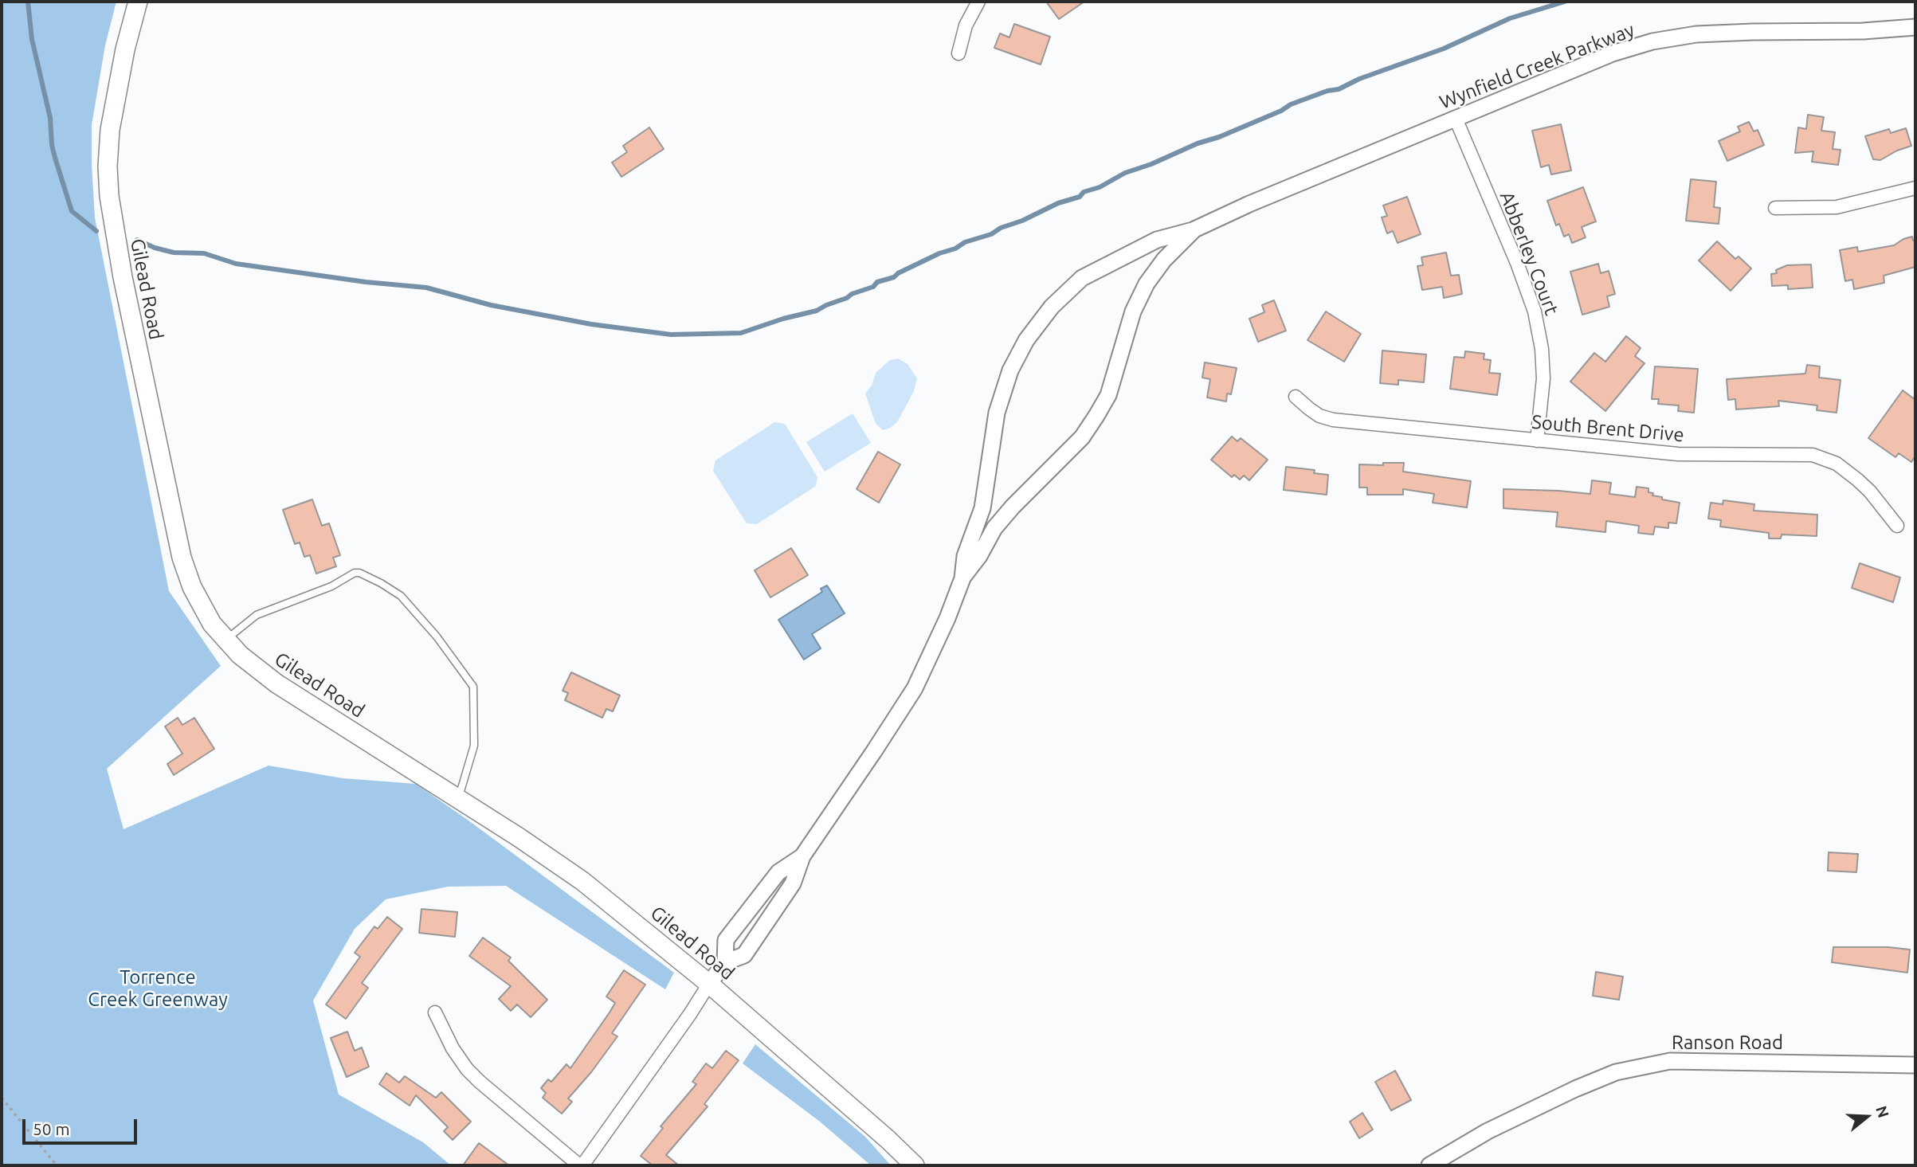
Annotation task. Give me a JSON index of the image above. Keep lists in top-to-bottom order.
{
  "streets": {
    "main road": ["Gilead Road"],
    "street": [
      "Wynfield Creek Parkway",
      "Abberley Court",
      "South Brent Drive",
      "Ranson Road"
    ]
  },
  "crossings": [
    ["Wynfield Creek Parkway", "Abberley Court"],
    ["Wynfield Creek Parkway", "Gilead Road"],
    ["Abberley Court", "South Brent Drive"]
  ],
  "parks": ["Torrence Creek Greenway"],
  "scale_bar": "50 m",
  "north": "right"
}
